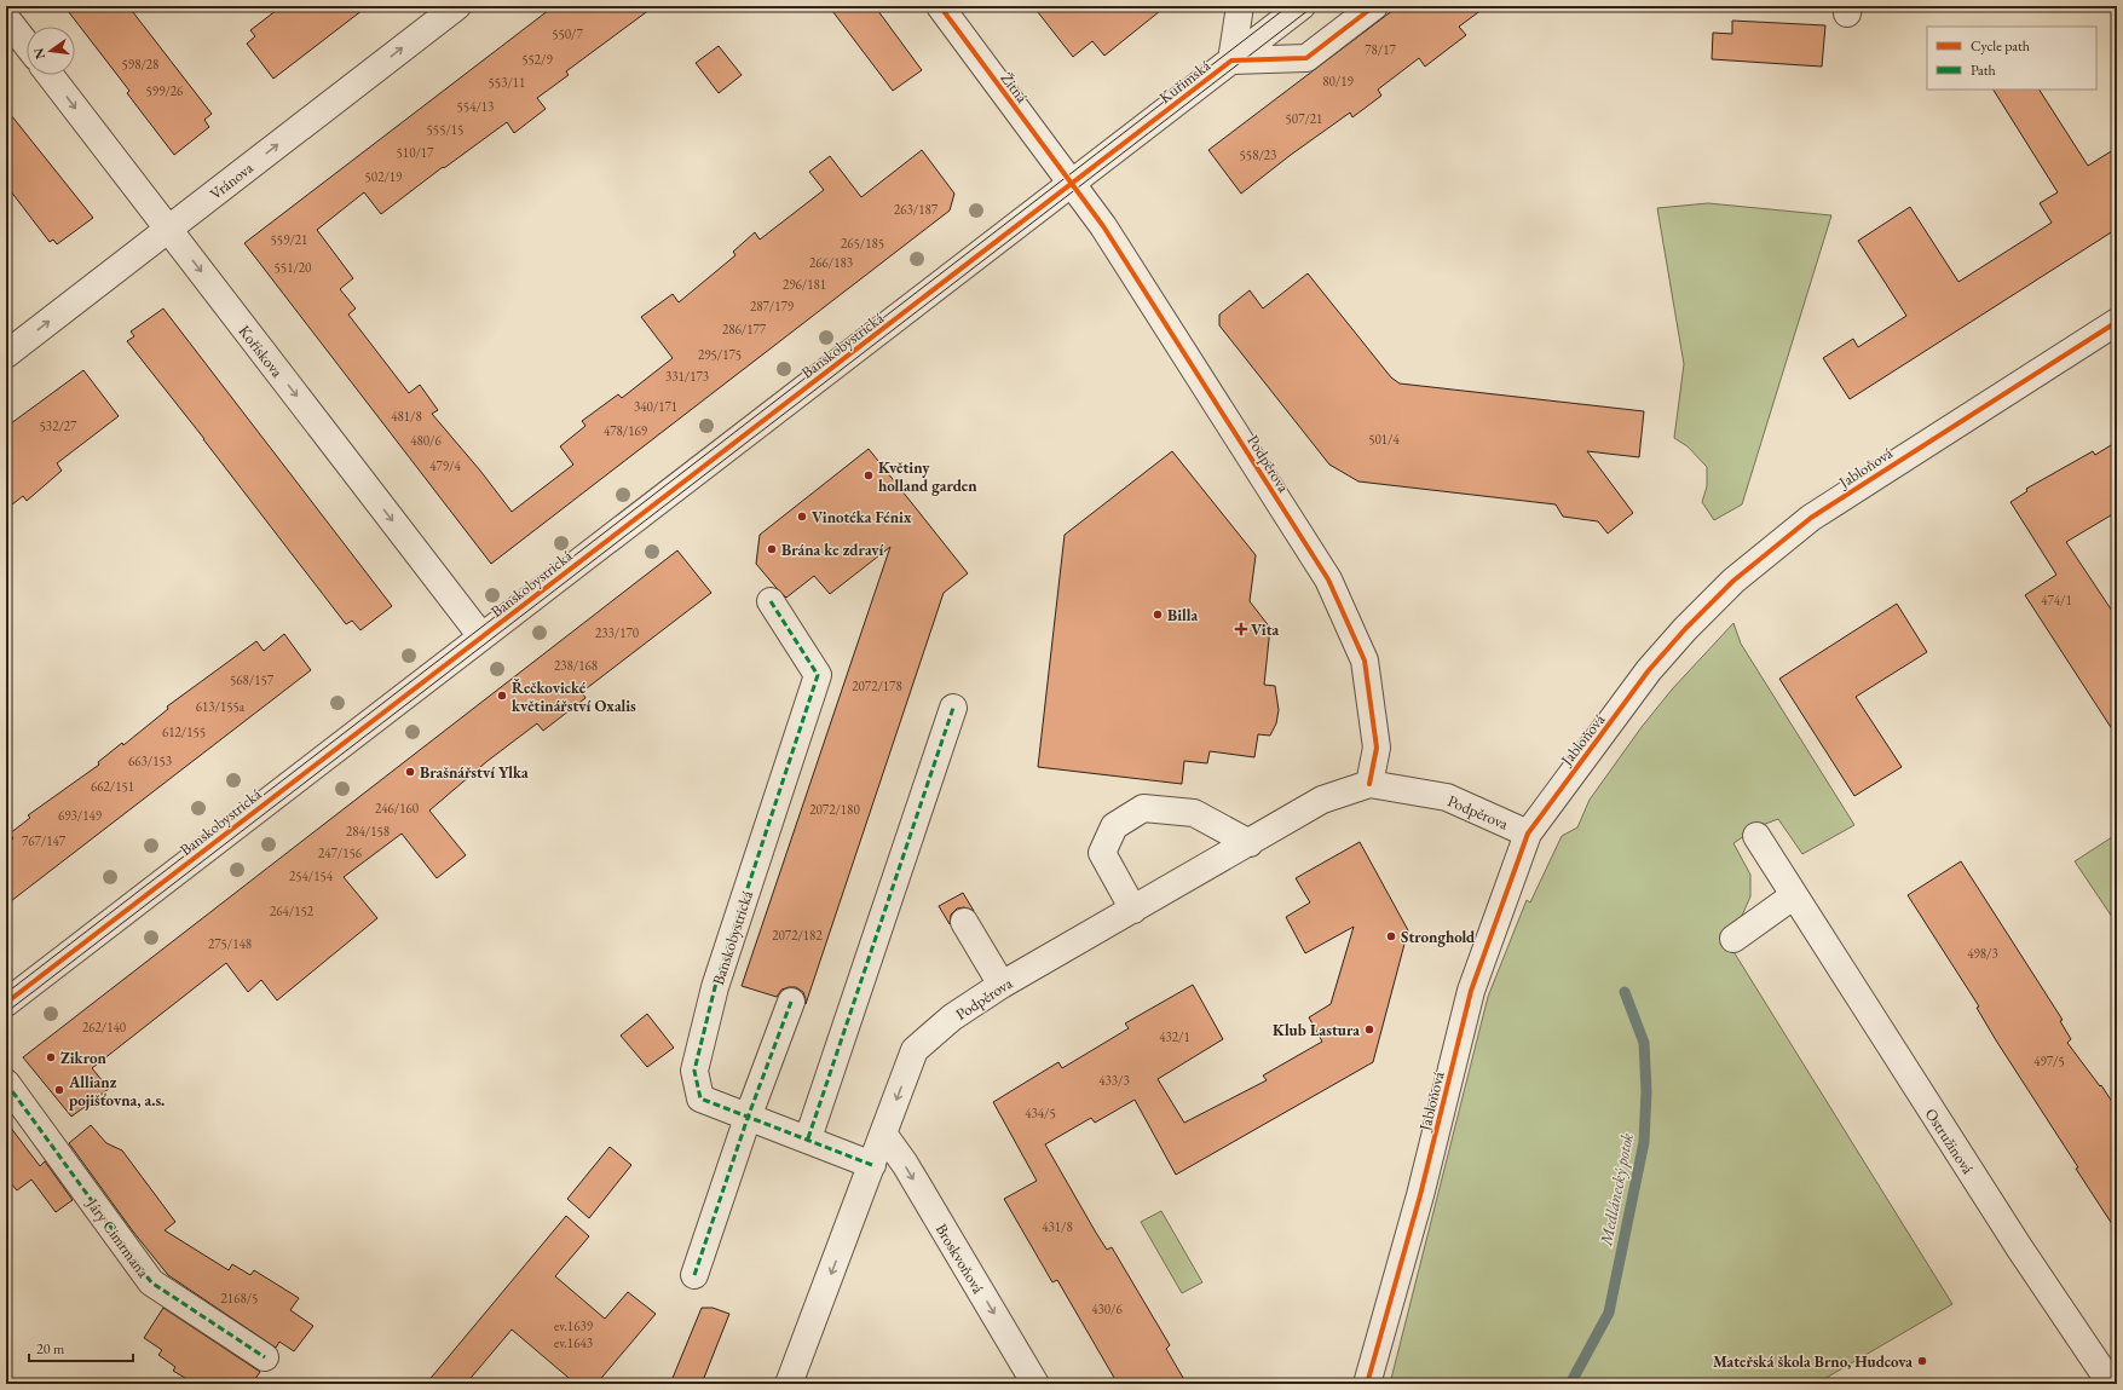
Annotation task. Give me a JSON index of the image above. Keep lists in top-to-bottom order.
{
  "streets": {
    "street": [
      "Kuřimská",
      "Žitná",
      "Vránova",
      "Banskobystrická",
      "Kořískova",
      "Podpěrova",
      "Jabloňová",
      "Ostružinová",
      "Járy Cimrmana",
      "Broskvoňová"
    ]
  },
  "crossings": [
    ["Kuřimská", "Žitná"],
    ["Kuřimská", "Banskobystrická"],
    ["Kuřimská", "Podpěrova"],
    ["Žitná", "Banskobystrická"],
    ["Žitná", "Podpěrova"],
    ["Vránova", "Kořískova"],
    ["Banskobystrická", "Kořískova"],
    ["Banskobystrická", "Podpěrova"],
    ["Podpěrova", "Jabloňová"],
    ["Podpěrova", "Broskvoňová"]
  ],
  "one_way": ["Vránova", "Kořískova", "Broskvoňová"],
  "water": ["Medlánecký potok"],
  "places": {
    "other": [
      "Květiny holland garden",
      "Vinotéka Fénix",
      "Brána ke zdraví",
      "Billa",
      "Řečkovické květinářství Oxalis",
      "Brašnářství Ylka",
      "Stronghold",
      "Klub Lastura",
      "Zikron",
      "Allianz pojišťovna, a.s.",
      "Mateřská škola Brno, Hudcova"
    ],
    "health": ["Vita"]
  },
  "house_numbers": [
    "550/7",
    "78/17",
    "552/9",
    "598/28",
    "80/19",
    "553/11",
    "599/26",
    "554/13",
    "507/21",
    "555/15",
    "510/17",
    "558/23",
    "502/19",
    "263/187",
    "559/21",
    "265/185",
    "266/183",
    "551/20",
    "296/181",
    "287/179",
    "286/177",
    "295/175",
    "331/173",
    "340/171",
    "481/8",
    "532/27",
    "478/169",
    "501/4",
    "480/6",
    "479/4",
    "474/1",
    "233/170",
    "238/168",
    "568/157",
    "2072/178",
    "613/155a",
    "612/155",
    "663/153",
    "662/151",
    "246/160",
    "2072/180",
    "693/149",
    "284/158",
    "767/147",
    "247/156",
    "254/154",
    "264/152",
    "2072/182",
    "275/148",
    "498/3",
    "262/140",
    "432/1",
    "497/5",
    "433/3",
    "434/5",
    "431/8",
    "2168/5",
    "430/6",
    "ev.1639",
    "ev.1643"
  ],
  "legend": ["Cycle path", "Path"],
  "scale_bar": "20 m",
  "north": "left"
}
